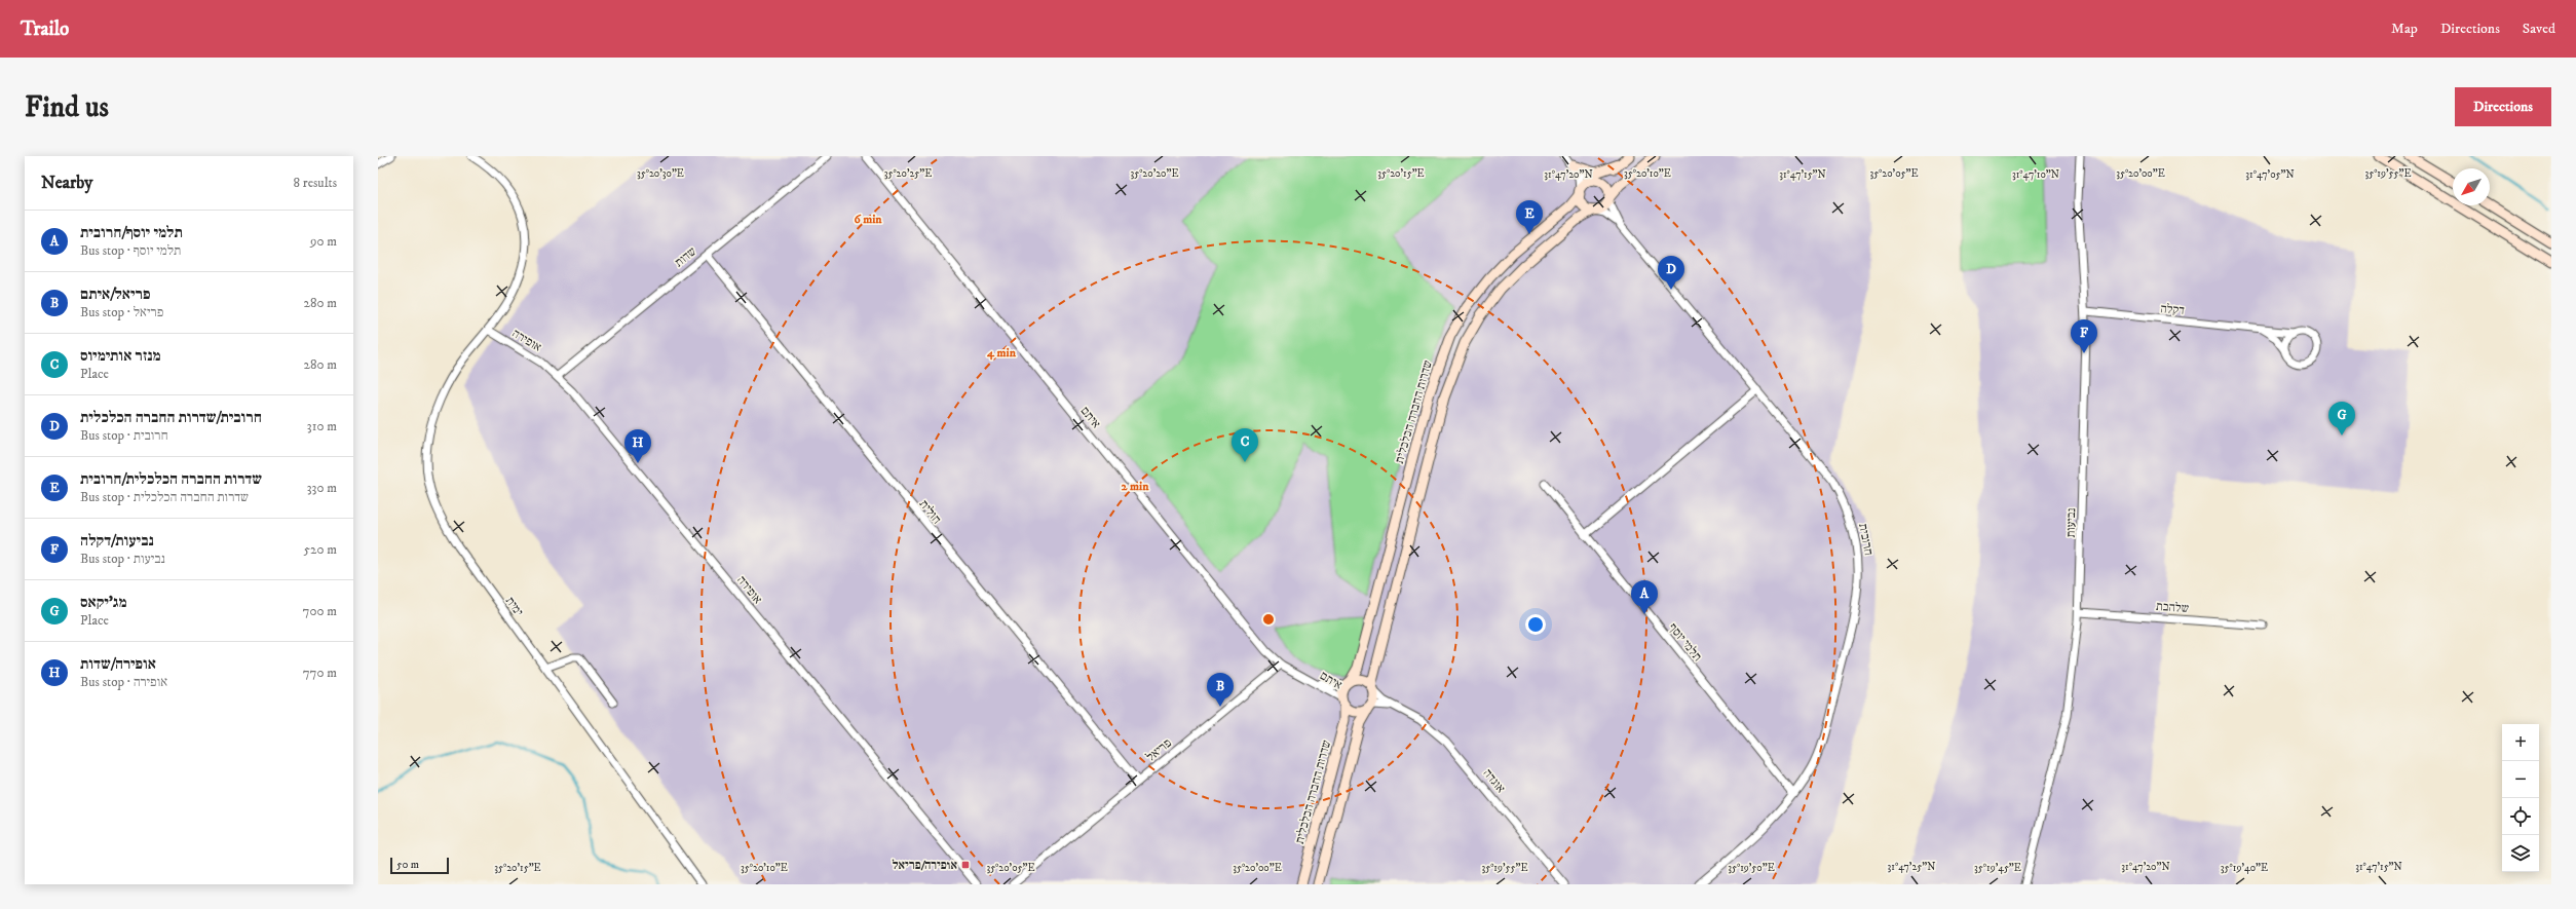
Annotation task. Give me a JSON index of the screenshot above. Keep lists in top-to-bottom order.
{
  "streets": {
    "main road": ["שדרות החברה הכלכלית"],
    "street": [
      "שדות",
      "דקלה",
      "אופירה",
      "איתם",
      "חולית",
      "נביעות",
      "חרובית",
      "ימית",
      "שלהבת",
      "תלמי יוסף",
      "פריאל",
      "אוגדה"
    ]
  },
  "crossings": [
    ["שדות", "אופירה"],
    ["שדות", "חולית"],
    ["דקלה", "נביעות"],
    ["אופירה", "ימית"],
    ["שדרות החברה הכלכלית", "איתם"],
    ["שדרות החברה הכלכלית", "חרובית"],
    ["שדרות החברה הכלכלית", "אוגדה"],
    ["איתם", "פריאל"],
    ["איתם", "אוגדה"],
    ["חולית", "פריאל"],
    ["נביעות", "שלהבת"],
    ["חרובית", "תלמי יוסף"]
  ],
  "places": {
    "transit": ["אופירה/פריאל"]
  },
  "scale_bar": "50 m",
  "north": "bottom left",
  "page": {
    "header": "Trailo",
    "nav": ["Map", "Directions", "Saved"],
    "buttons": "Directions",
    "title": "Find us",
    "heading": ["Nearby", "8 results"],
    "pins": [
      "E",
      "D",
      "F",
      "G",
      "C",
      "H",
      "A",
      "B"
    ],
    "list": [
      {
        "mark": "A",
        "name": "תלמי יוסף/חרובית",
        "note": "Bus stop · תלמי יוסף",
        "value": "90 m"
      },
      {
        "mark": "B",
        "name": "פריאל/איתם",
        "note": "Bus stop · פריאל",
        "value": "280 m"
      },
      {
        "mark": "C",
        "name": "מנזר אותימיוס",
        "note": "Place",
        "value": "280 m"
      },
      {
        "mark": "D",
        "name": "חרובית/שדרות החברה הכלכלית",
        "note": "Bus stop · חרובית",
        "value": "310 m"
      },
      {
        "mark": "E",
        "name": "שדרות החברה הכלכלית/חרובית",
        "note": "Bus stop · שדרות החברה הכלכלית",
        "value": "330 m"
      },
      {
        "mark": "F",
        "name": "נביעות/דקלה",
        "note": "Bus stop · נביעות",
        "value": "520 m"
      },
      {
        "mark": "G",
        "name": "מג'יקאס",
        "note": "Place",
        "value": "700 m"
      },
      {
        "mark": "H",
        "name": "אופירה/שדות",
        "note": "Bus stop · אופירה",
        "value": "770 m"
      }
    ],
    "map_buttons": ["+", "−"],
    "scale": "50 m"
  },
  "coordinates": [
    "35°20'30\"E",
    "35°20'25\"E",
    "35°20'20\"E",
    "35°20'15\"E",
    "35°20'10\"E",
    "35°20'05\"E",
    "35°20'00\"E",
    "35°19'55\"E",
    "31°47'20\"N",
    "31°47'15\"N",
    "31°47'10\"N",
    "31°47'05\"N",
    "31°47'25\"N",
    "35°19'50\"E",
    "35°19'45\"E",
    "35°19'40\"E"
  ],
  "rings": ["6 min", "4 min", "2 min"]
}
